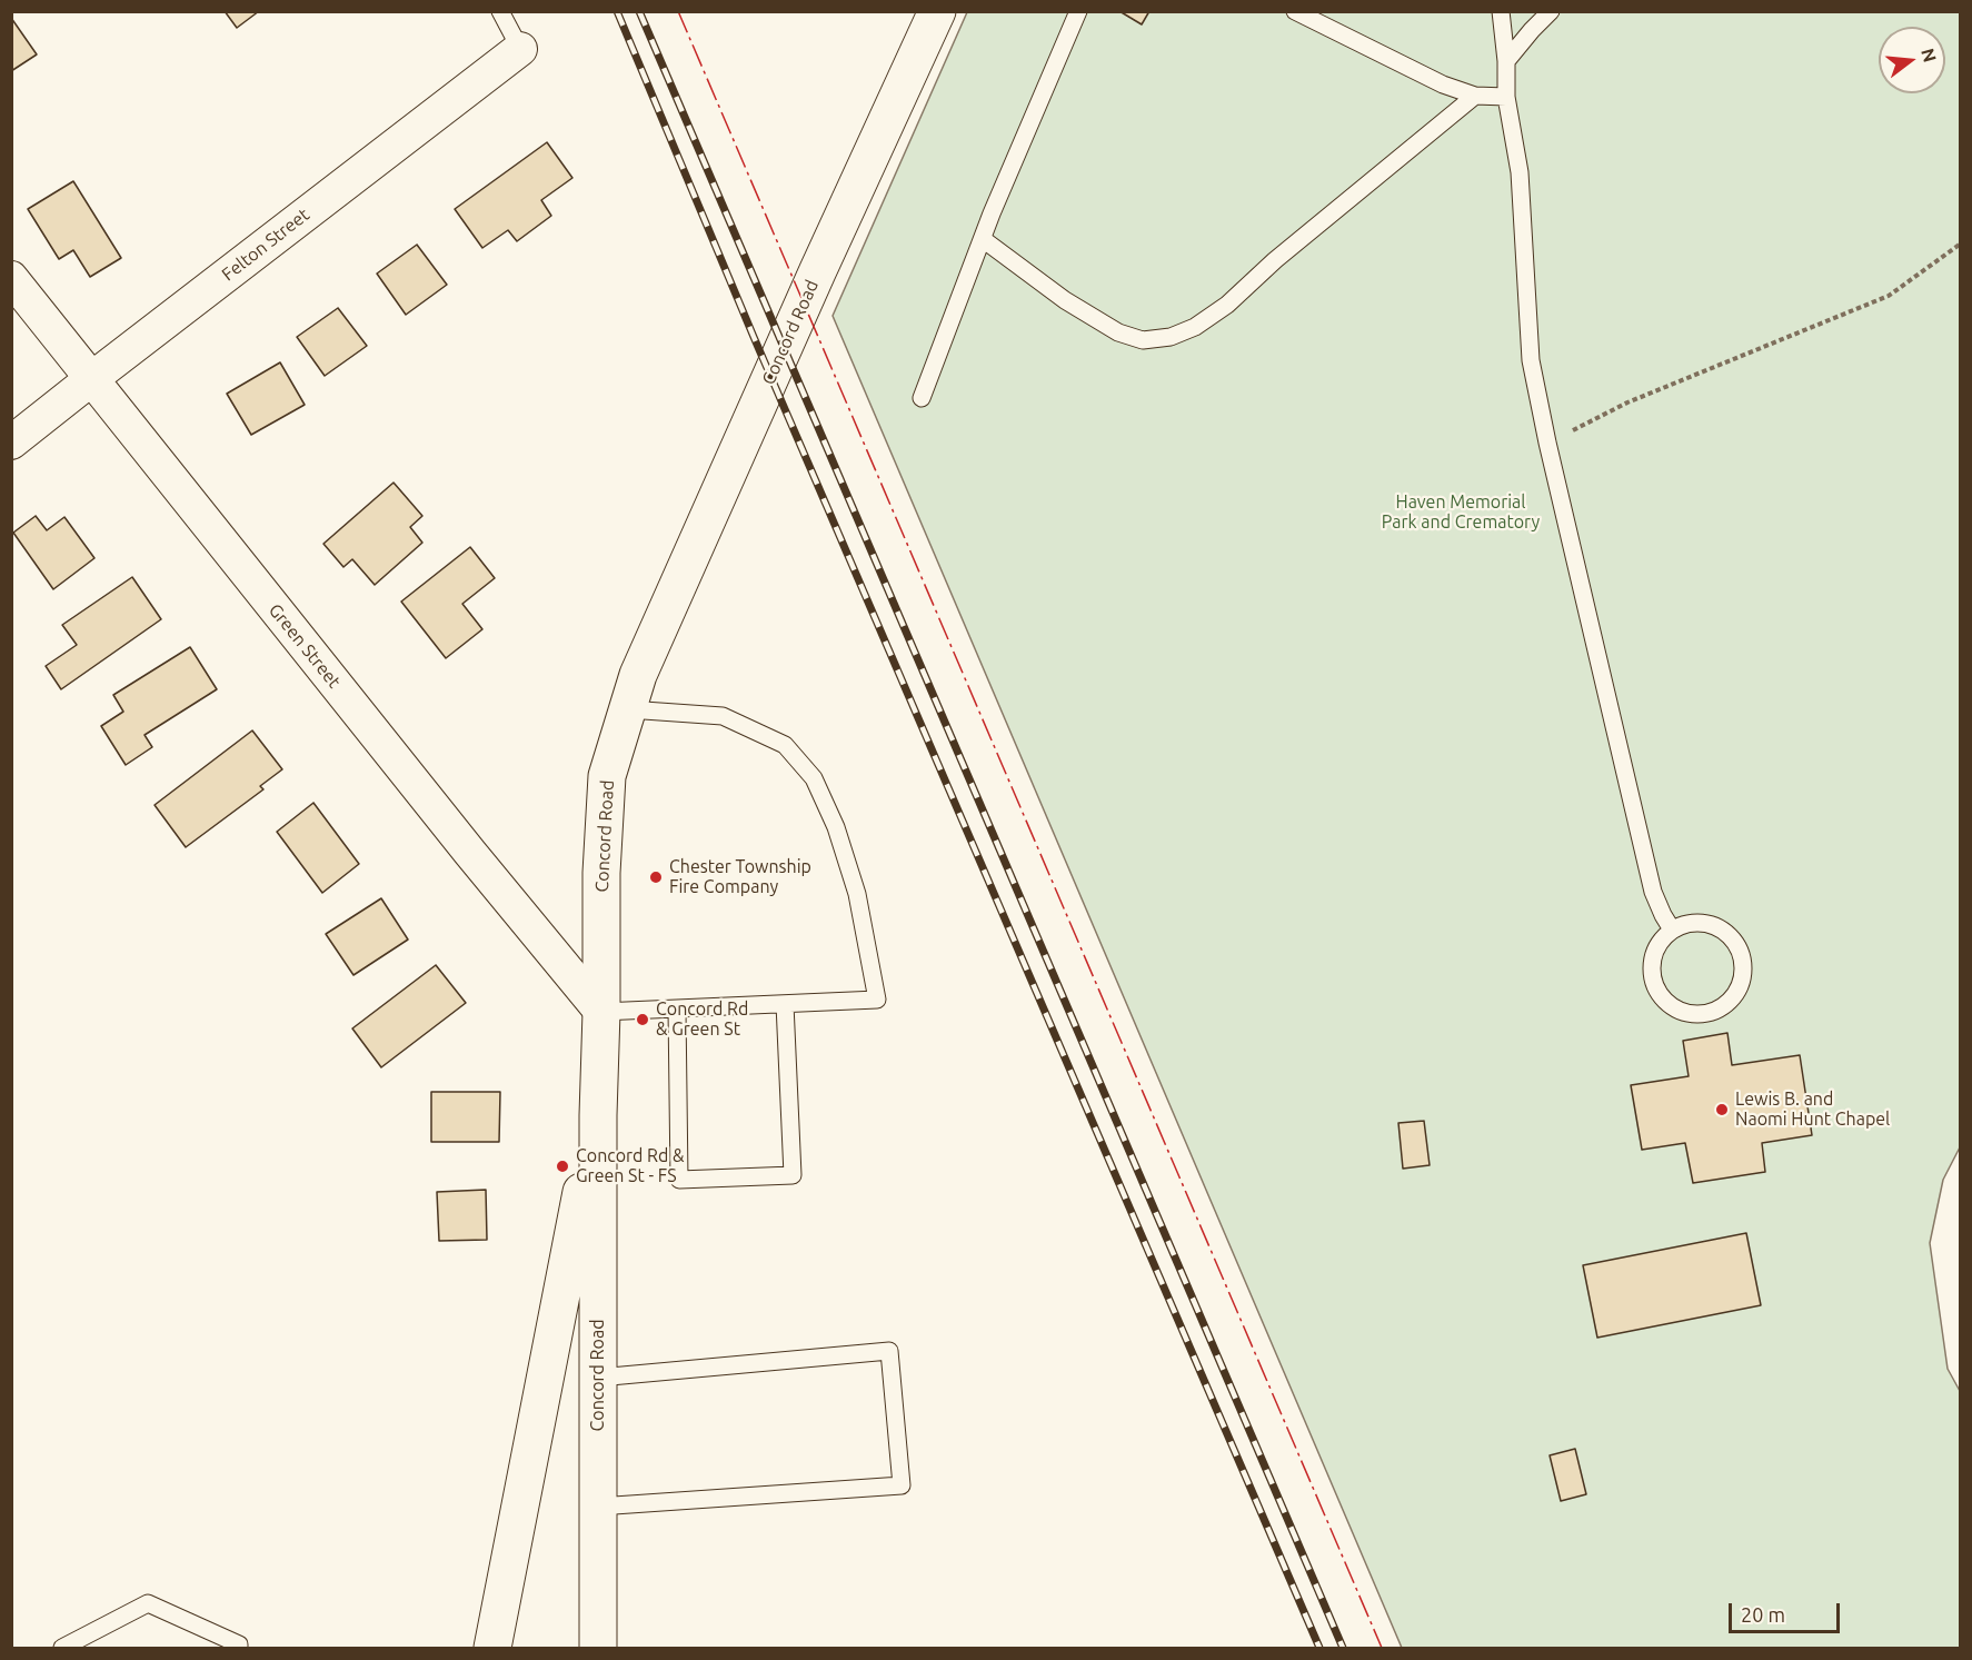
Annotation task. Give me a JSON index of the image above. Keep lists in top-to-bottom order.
{
  "streets": {
    "main road": ["Concord Road"],
    "street": ["Felton Street", "Green Street"]
  },
  "crossings": [
    ["Felton Street", "Green Street"],
    ["Concord Road", "Green Street"]
  ],
  "parks": ["Haven Memorial Park and Crematory"],
  "places": [
    "Chester Township Fire Company",
    "Concord Rd & Green St",
    "Lewis B. and Naomi Hunt Chapel",
    "Concord Rd & Green St - FS"
  ],
  "scale_bar": "20 m",
  "north": "right"
}
